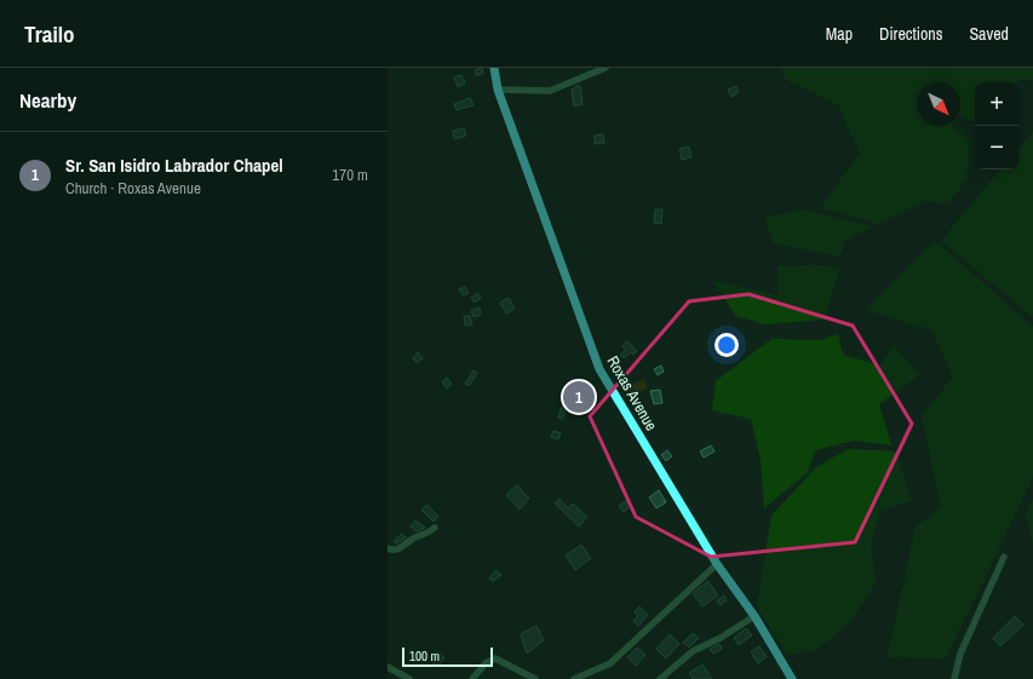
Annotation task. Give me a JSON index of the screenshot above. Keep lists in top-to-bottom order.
{
  "streets": {
    "main road": ["Roxas Avenue"]
  },
  "scale_bar": "100 m",
  "north": "bottom right",
  "page": {
    "header": "Trailo",
    "nav": ["Map", "Directions", "Saved"],
    "heading": "Nearby",
    "map_buttons": ["+", "−"],
    "list": [
      {
        "mark": "1",
        "name": "Sr. San Isidro Labrador Chapel",
        "note": "Church · Roxas Avenue",
        "value": "170 m"
      }
    ],
    "pins": "1",
    "scale": "100 m"
  }
}
